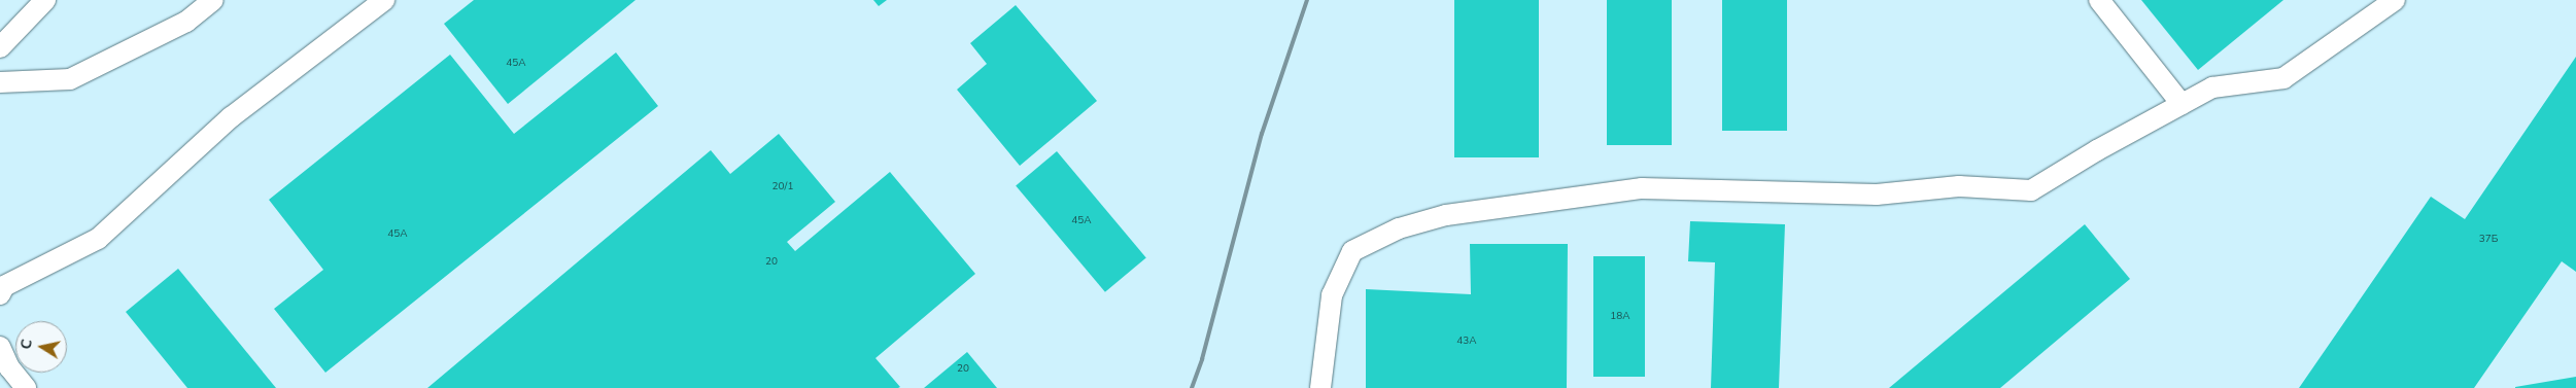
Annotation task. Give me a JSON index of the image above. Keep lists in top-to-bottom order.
{
  "house_numbers": [
    "45А",
    "20/1",
    "45А",
    "45А",
    "37Б",
    "20",
    "18А",
    "43А",
    "20"
  ],
  "north": "left"
}
